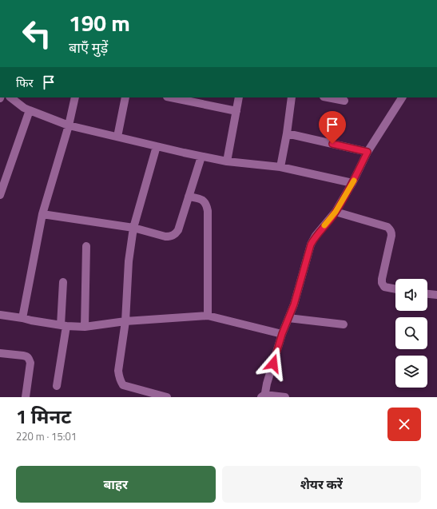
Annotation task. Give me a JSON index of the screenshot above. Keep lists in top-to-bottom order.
{
  "page": {
    "turn": ["190 m", "बाएँ मुड़ें"],
    "then": "फिर",
    "heading": ["1 मिनट", "220 m · 15:01"],
    "buttons": ["बाहर", "शेयर करें"]
  }
}
